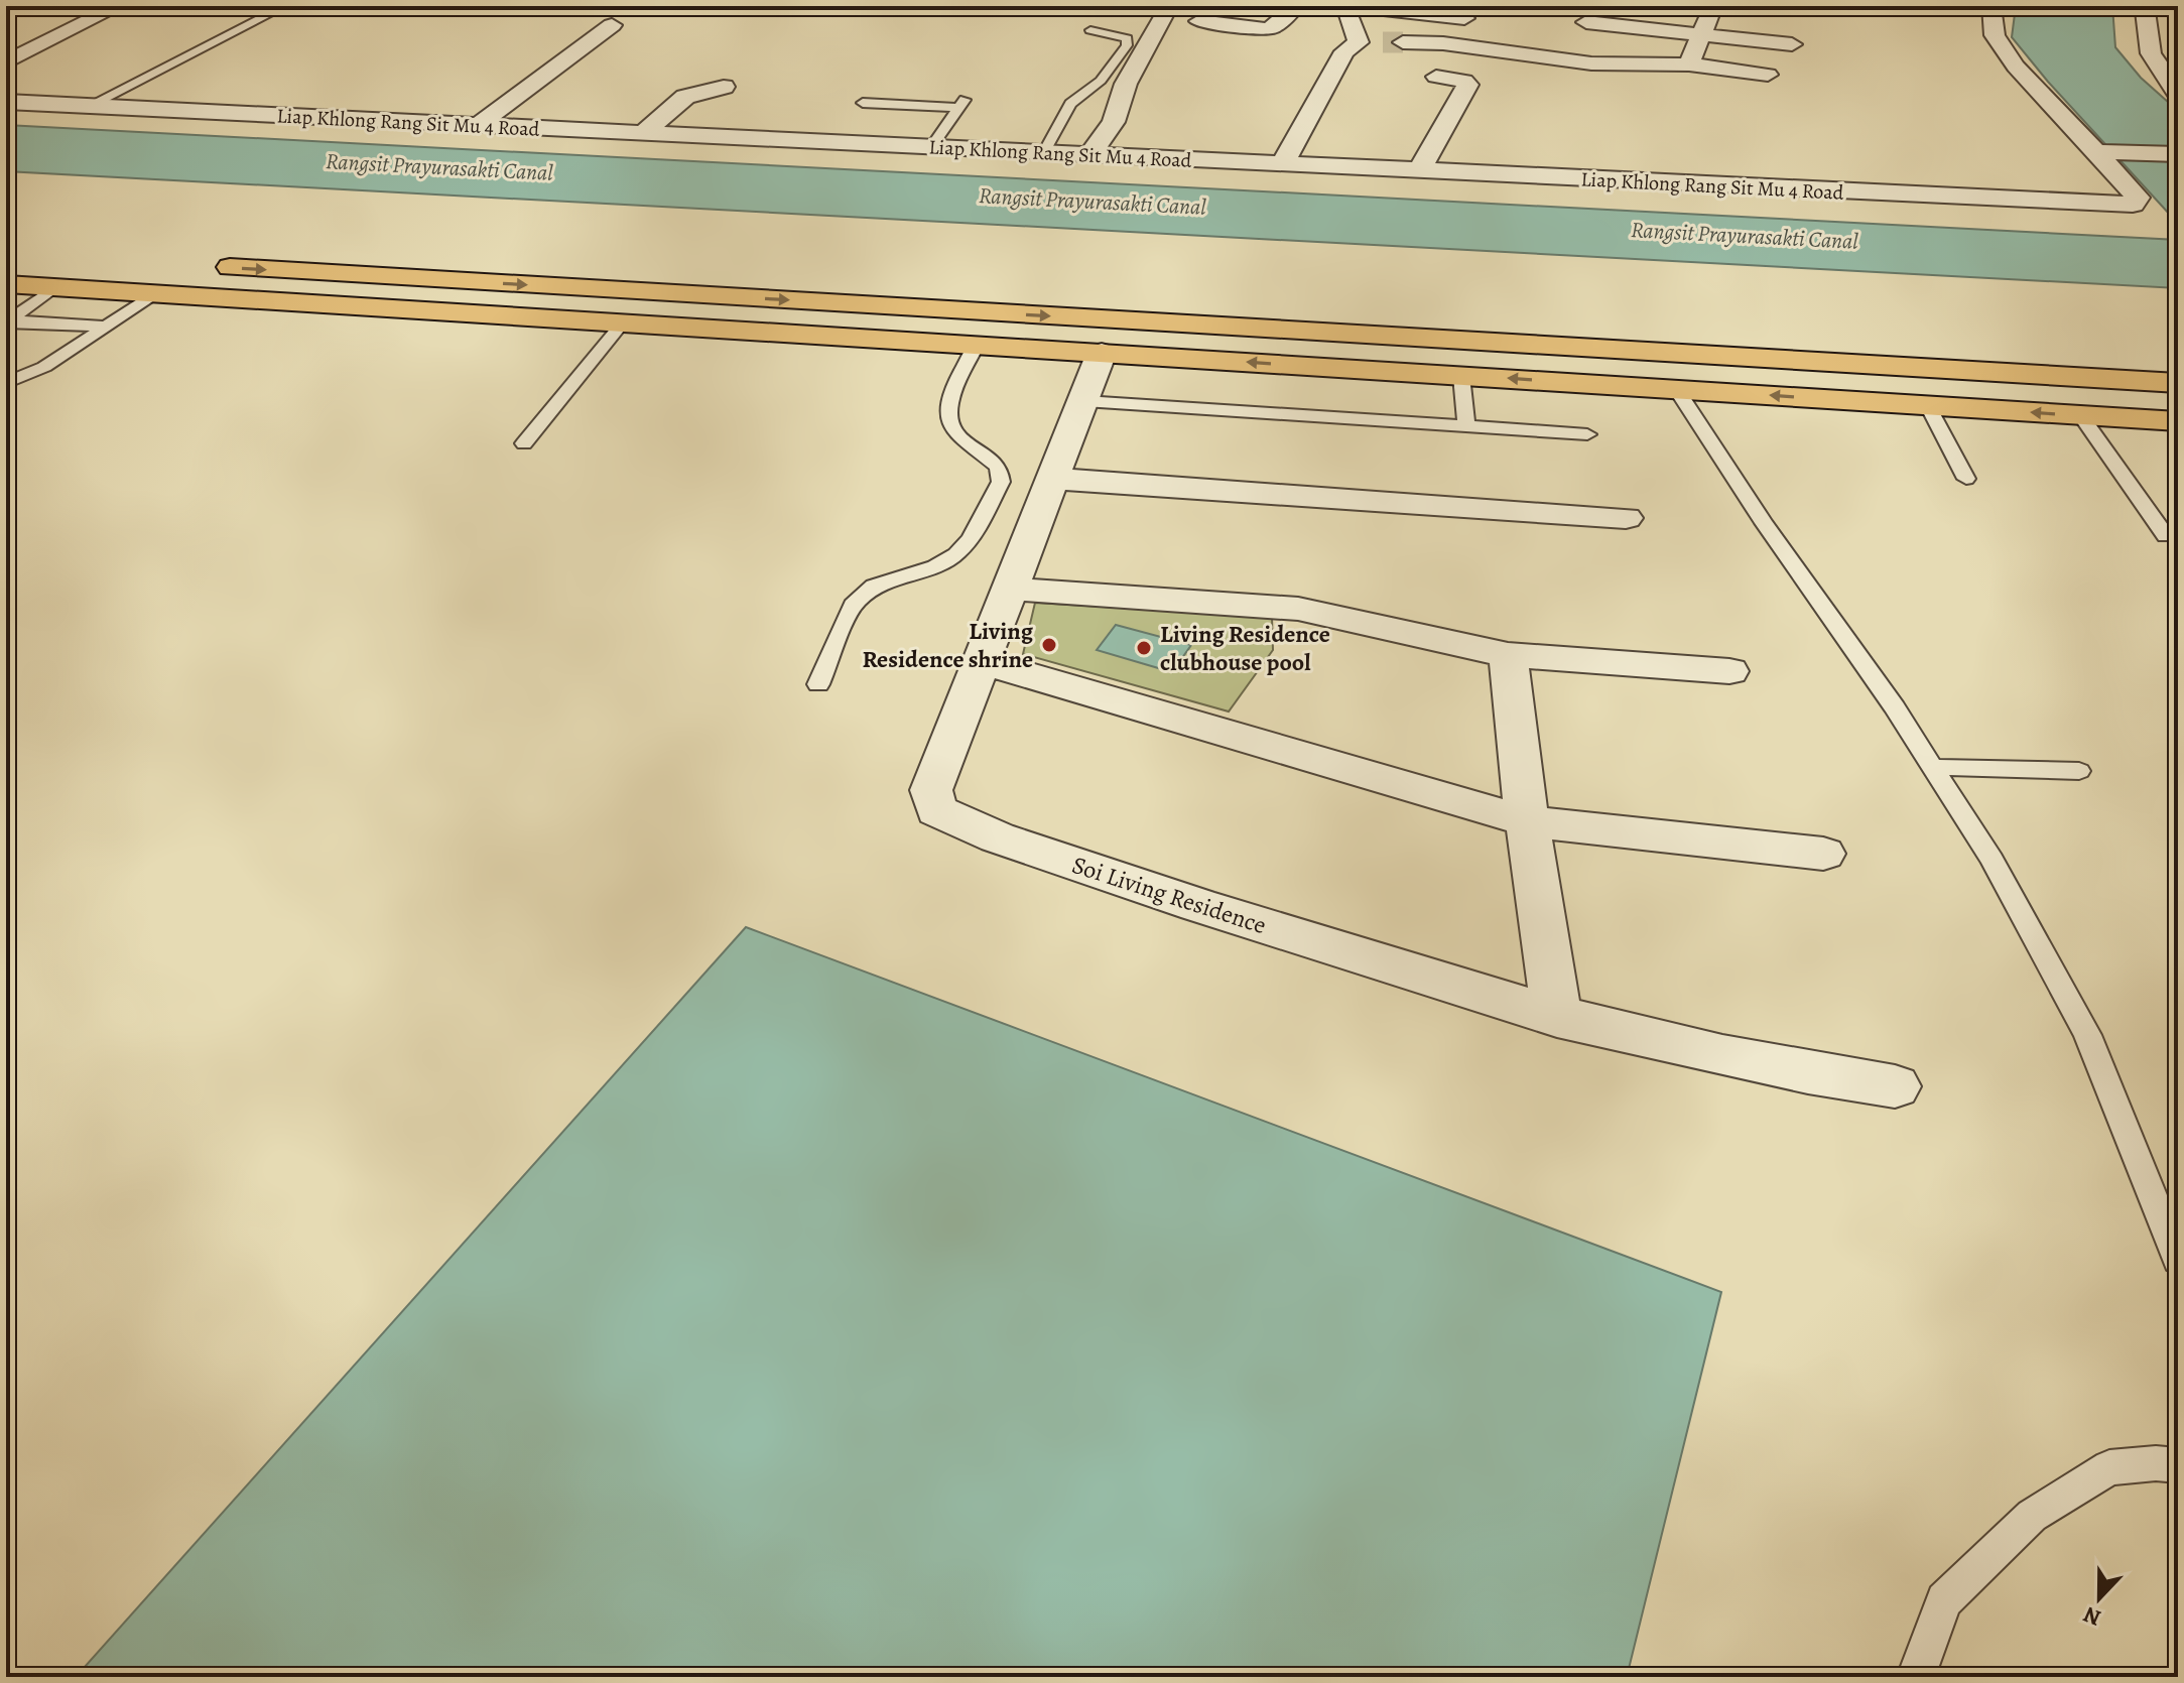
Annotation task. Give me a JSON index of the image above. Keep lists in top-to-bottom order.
{
  "streets": {
    "street": ["Liap Khlong Rang Sit Mu 4 Road", "Soi Living Residence"]
  },
  "water": ["Rangsit Prayurasakti Canal"],
  "places": ["Living Residence shrine", "Living Residence clubhouse pool"],
  "north": "bottom"
}
